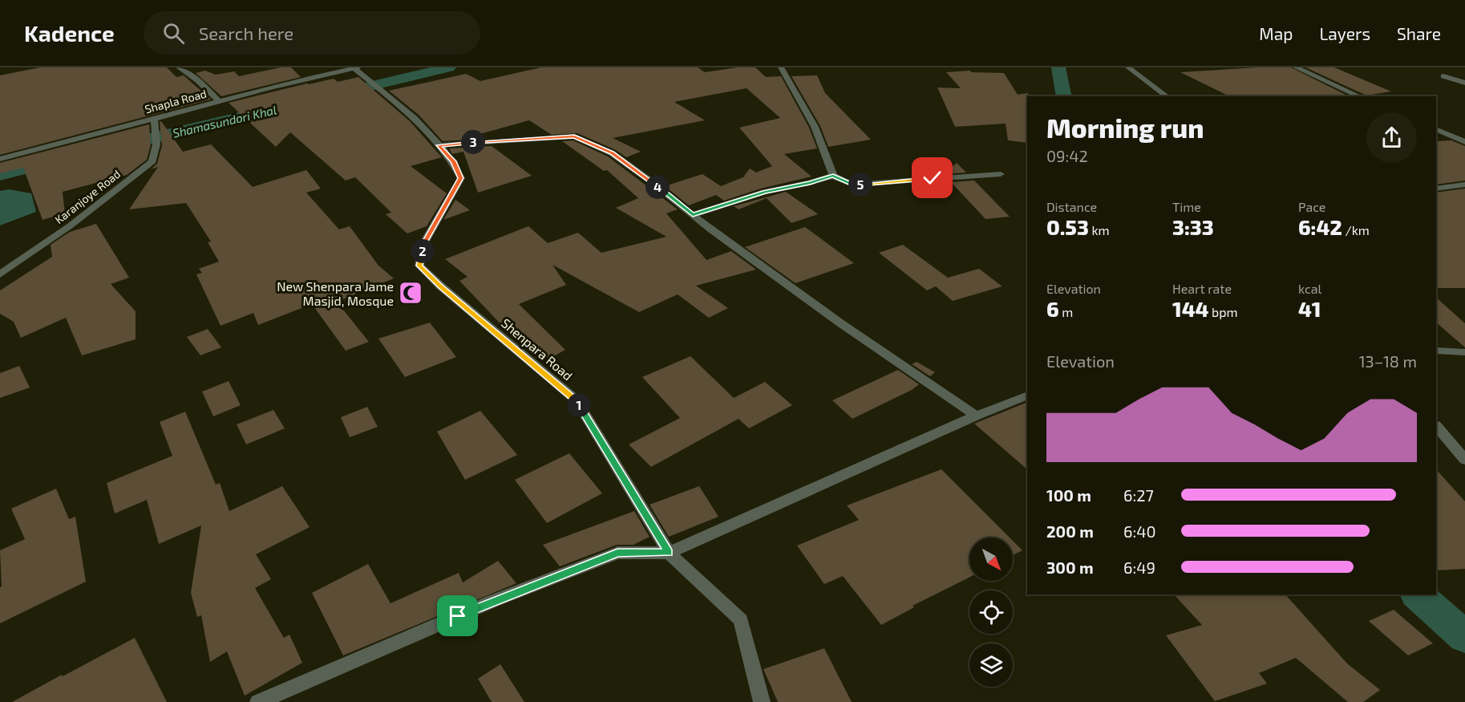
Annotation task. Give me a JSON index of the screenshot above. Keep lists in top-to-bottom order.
{
  "streets": {
    "street": ["Shapla Road", "Karanjoye Road", "Shenpara Road"]
  },
  "crossings": [
    ["Shapla Road", "Karanjoye Road"],
    ["Shapla Road", "Shenpara Road"]
  ],
  "water": ["Shamasundori Khal"],
  "places": {
    "mosque": ["New Shenpara Jame Masjid, Mosque"]
  },
  "north": "bottom right",
  "page": {
    "header": "Kadence",
    "search": "Search here",
    "nav": ["Map", "Layers", "Share"],
    "heading": ["Morning run", "09:42"],
    "pins": [
      "3",
      "5",
      "4",
      "2",
      "1"
    ],
    "stats": [
      ["Distance", "0.53 km"],
      ["Time", "3:33"],
      ["Pace", "6:42 /km"],
      ["Elevation", "6 m"],
      ["Heart rate", "144 bpm"],
      ["kcal", "41"]
    ],
    "chart": ["Elevation", "13–18 m"],
    "list": [
      {
        "name": "100 m",
        "note": "6:27"
      },
      {
        "name": "200 m",
        "note": "6:40"
      },
      {
        "name": "300 m",
        "note": "6:49"
      }
    ]
  }
}
